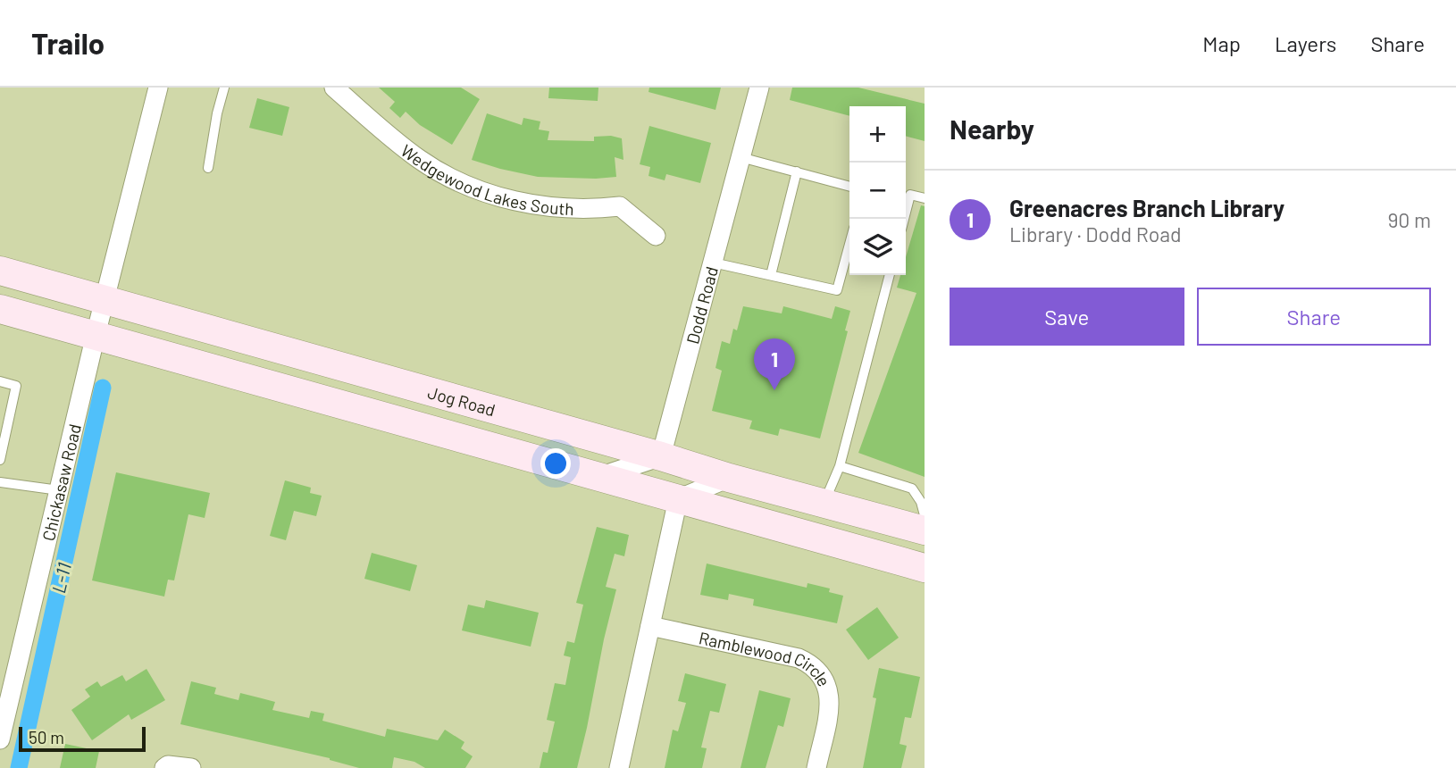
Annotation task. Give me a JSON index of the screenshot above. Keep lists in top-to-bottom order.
{
  "streets": {
    "main road": ["Jog Road"],
    "street": [
      "Wedgewood Lakes South",
      "Dodd Road",
      "Chickasaw Road",
      "Ramblewood Circle"
    ]
  },
  "crossings": [
    ["Dodd Road", "Jog Road"],
    ["Jog Road", "Chickasaw Road"]
  ],
  "water": ["L-11"],
  "scale_bar": "50 m",
  "page": {
    "header": "Trailo",
    "nav": ["Map", "Layers", "Share"],
    "heading": "Nearby",
    "map_buttons": ["+", "−"],
    "list": [
      {
        "mark": "1",
        "name": "Greenacres Branch Library",
        "note": "Library · Dodd Road",
        "value": "90 m"
      }
    ],
    "buttons": ["Save", "Share"],
    "pins": "1",
    "scale": "50 m"
  }
}
